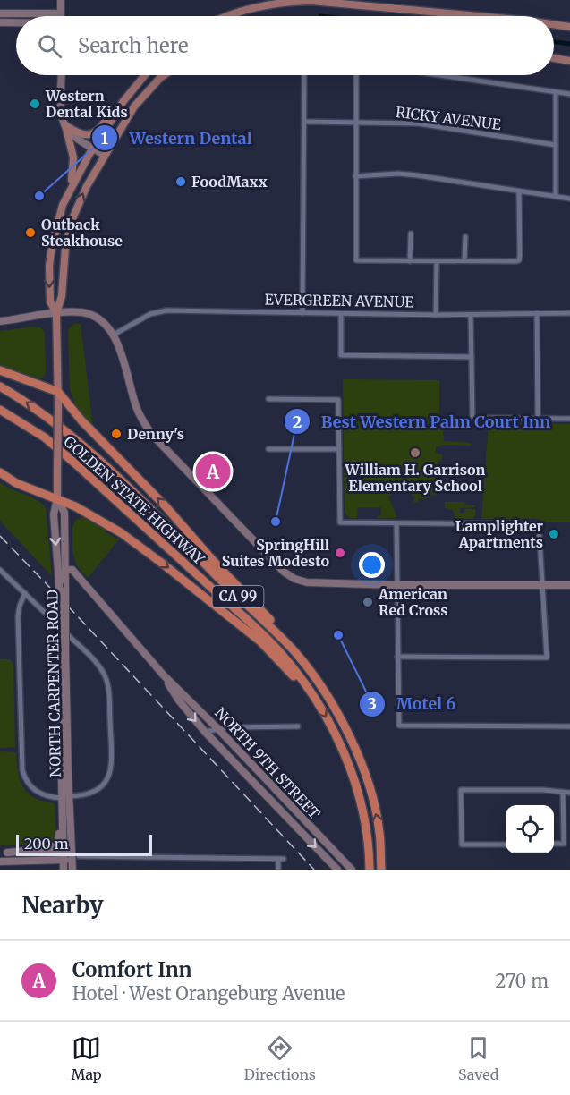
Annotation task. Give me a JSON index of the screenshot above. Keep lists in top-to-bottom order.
{
  "streets": {
    "highway": ["GOLDEN STATE HIGHWAY", "CA 99"],
    "main road": ["NORTH CARPENTER ROAD"],
    "street": ["RICKY AVENUE", "EVERGREEN AVENUE", "NORTH 9TH STREET"]
  },
  "crossings": [
    ["NORTH CARPENTER ROAD", "NORTH 9TH STREET"]
  ],
  "places": [
    "Western Dental Kids",
    "FoodMaxx",
    "Western Dental",
    "Outback Steakhouse",
    "Denny's",
    "William H. Garrison Elementary School",
    "Best Western Palm Court Inn",
    "Lamplighter Apartments",
    "SpringHill Suites Modesto",
    "American Red Cross",
    "Motel 6"
  ],
  "scale_bar": "200 m",
  "page": {
    "search": "Search here",
    "pins": "A",
    "scale": "200 m",
    "heading": "Nearby",
    "list": [
      {
        "mark": "A",
        "name": "Comfort Inn",
        "note": "Hotel · West Orangeburg Avenue",
        "value": "270 m"
      }
    ],
    "nav": ["Map", "Directions", "Saved"]
  }
}
